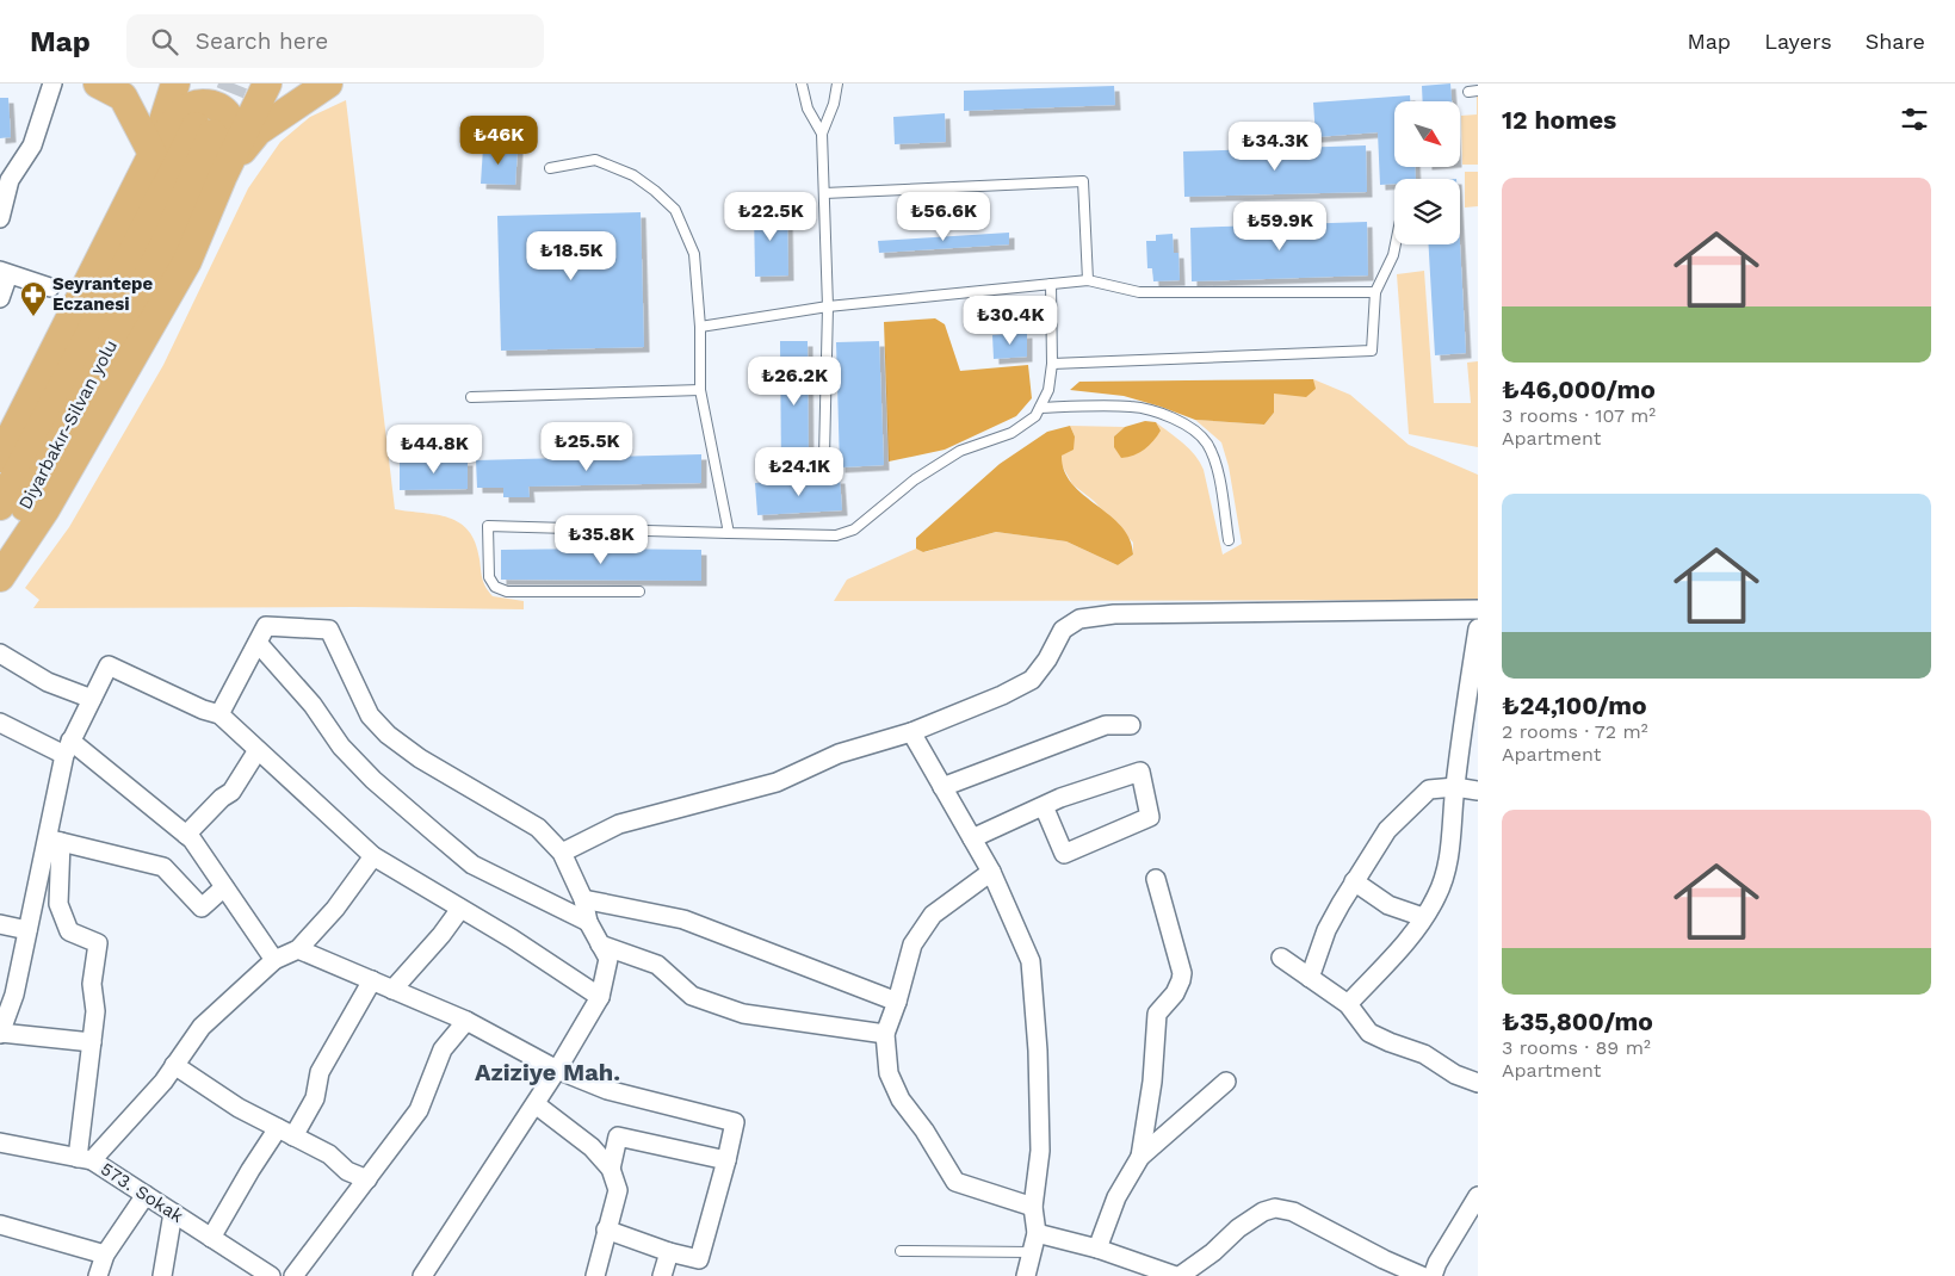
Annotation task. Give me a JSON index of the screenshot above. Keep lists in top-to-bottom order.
{
  "streets": {
    "highway": ["Diyarbakır-Silvan yolu"],
    "street": ["573. Sokak"]
  },
  "districts": ["Aziziye Mah."],
  "places": {
    "pharmacy": ["Seyrantepe Eczanesi"]
  },
  "north": "bottom right",
  "page": {
    "header": "Map",
    "search": "Search here",
    "nav": ["Map", "Layers", "Share"],
    "heading": "12 homes",
    "price": [
      "₺46K",
      "₺34.3K",
      "₺22.5K",
      "₺56.6K",
      "₺59.9K",
      "₺18.5K",
      "₺30.4K",
      "₺26.2K",
      "₺25.5K",
      "₺44.8K",
      "₺24.1K",
      "₺35.8K"
    ],
    "list": [
      {
        "name": "₺46,000/mo",
        "note": "3 rooms · 107 m² · Apartment"
      },
      {
        "name": "₺24,100/mo",
        "note": "2 rooms · 72 m² · Apartment"
      },
      {
        "name": "₺35,800/mo",
        "note": "3 rooms · 89 m² · Apartment"
      }
    ]
  }
}
